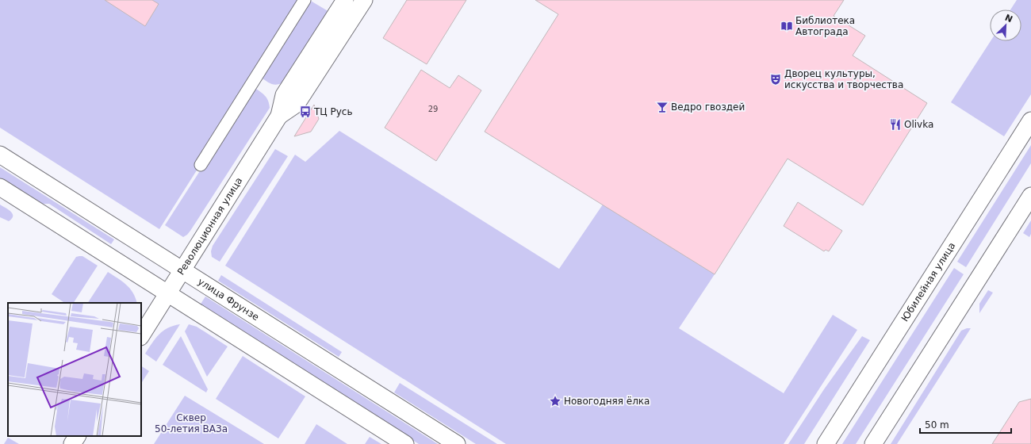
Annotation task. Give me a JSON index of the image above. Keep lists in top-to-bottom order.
{
  "streets": {
    "main road": ["Революционная улица", "Юбилейная улица", "улица Фрунзе"]
  },
  "crossings": [
    ["Революционная улица", "улица Фрунзе"]
  ],
  "parks": ["Сквер 50-летия ВАЗа"],
  "places": {
    "library": ["Библиотека Автограда"],
    "theatre": ["Дворец культуры, искусства и творчества"],
    "bar": ["Ведро гвоздей"],
    "bus stop": ["ТЦ Русь"],
    "restaurant": ["Olivka"],
    "place": ["Новогодняя ёлка"]
  },
  "house_numbers": ["29"],
  "scale_bar": "50 m",
  "north": "top right"
}
